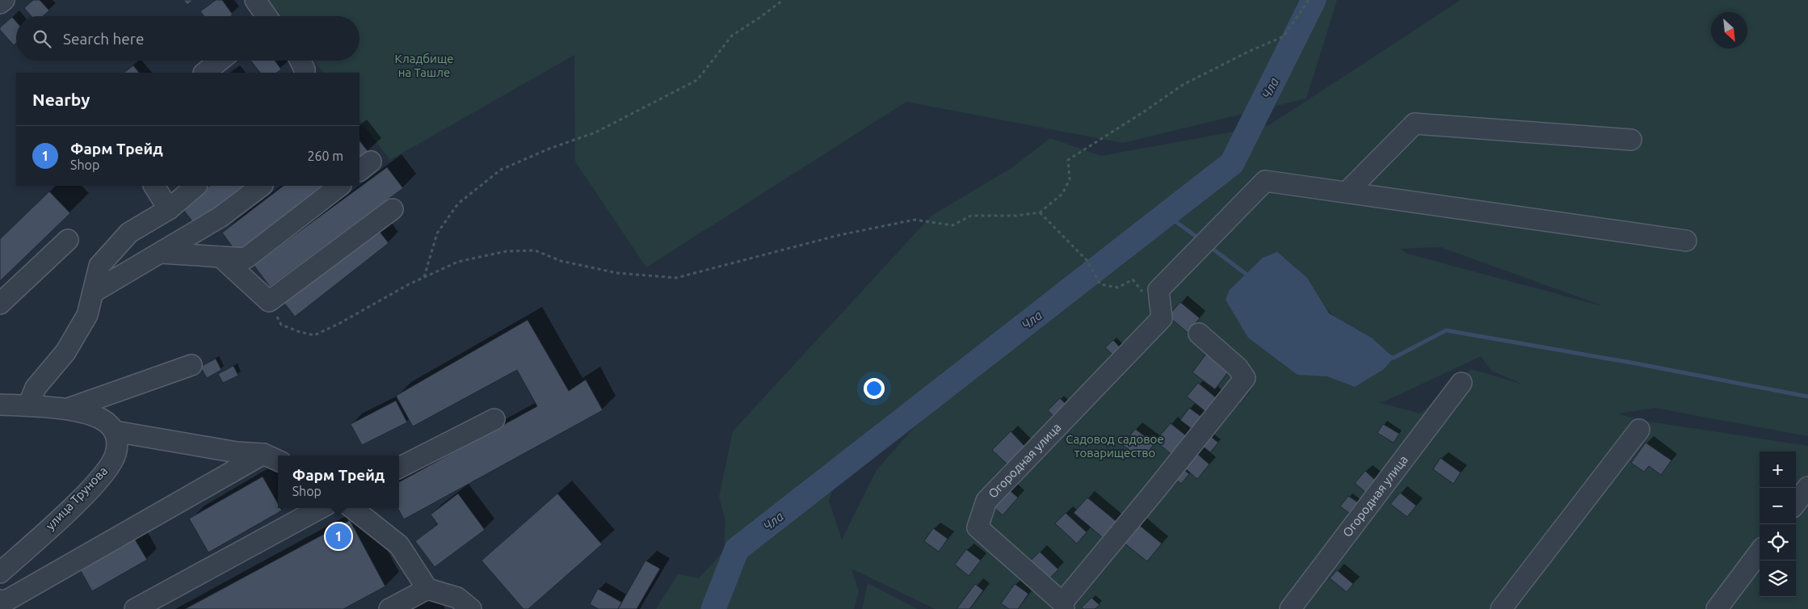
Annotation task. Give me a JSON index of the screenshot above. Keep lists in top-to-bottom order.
{
  "streets": {
    "street": ["Огородная улица", "улица Трунова"]
  },
  "water": ["Чла"],
  "parks": ["Кладбище на Ташле", "Садовод садовое товарищество"],
  "north": "bottom right",
  "page": {
    "search": "Search here",
    "heading": "Nearby",
    "list": [
      {
        "mark": "1",
        "name": "Фарм Трейд",
        "note": "Shop",
        "value": "260 m"
      }
    ],
    "map_buttons": ["+", "−"],
    "popup": ["Фарм Трейд", "Shop"],
    "pins": "1"
  }
}
